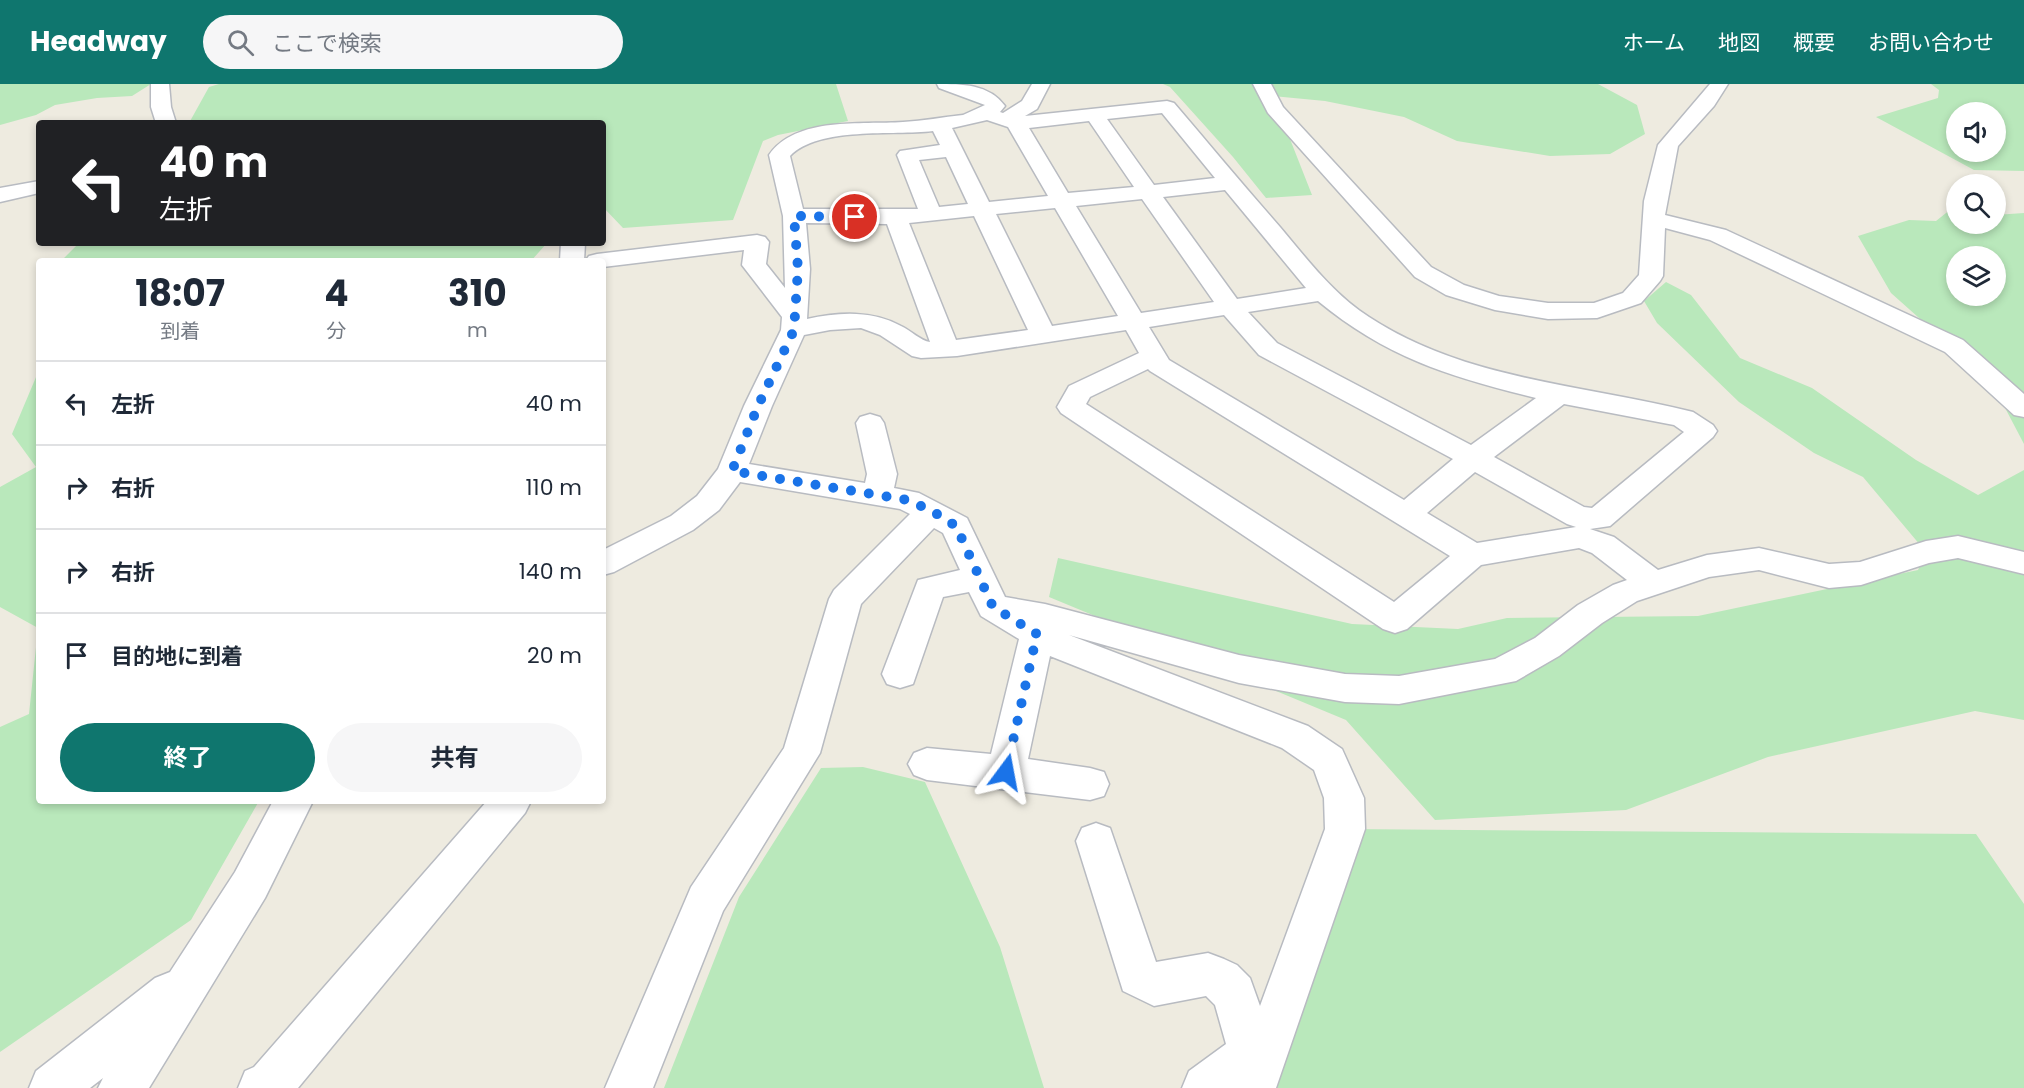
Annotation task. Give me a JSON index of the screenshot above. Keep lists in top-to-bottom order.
{
  "page": {
    "header": "Headway",
    "search": "ここで検索",
    "nav": [
      "ホーム",
      "地図",
      "概要",
      "お問い合わせ"
    ],
    "turn": ["40 m", "左折"],
    "eta": [
      "18:07",
      "到着",
      "4",
      "分",
      "310",
      "m"
    ],
    "list": [
      {
        "name": "左折",
        "value": "40 m"
      },
      {
        "name": "右折",
        "value": "110 m"
      },
      {
        "name": "右折",
        "value": "140 m"
      },
      {
        "name": "目的地に到着",
        "value": "20 m"
      }
    ],
    "buttons": ["終了", "共有"]
  }
}
